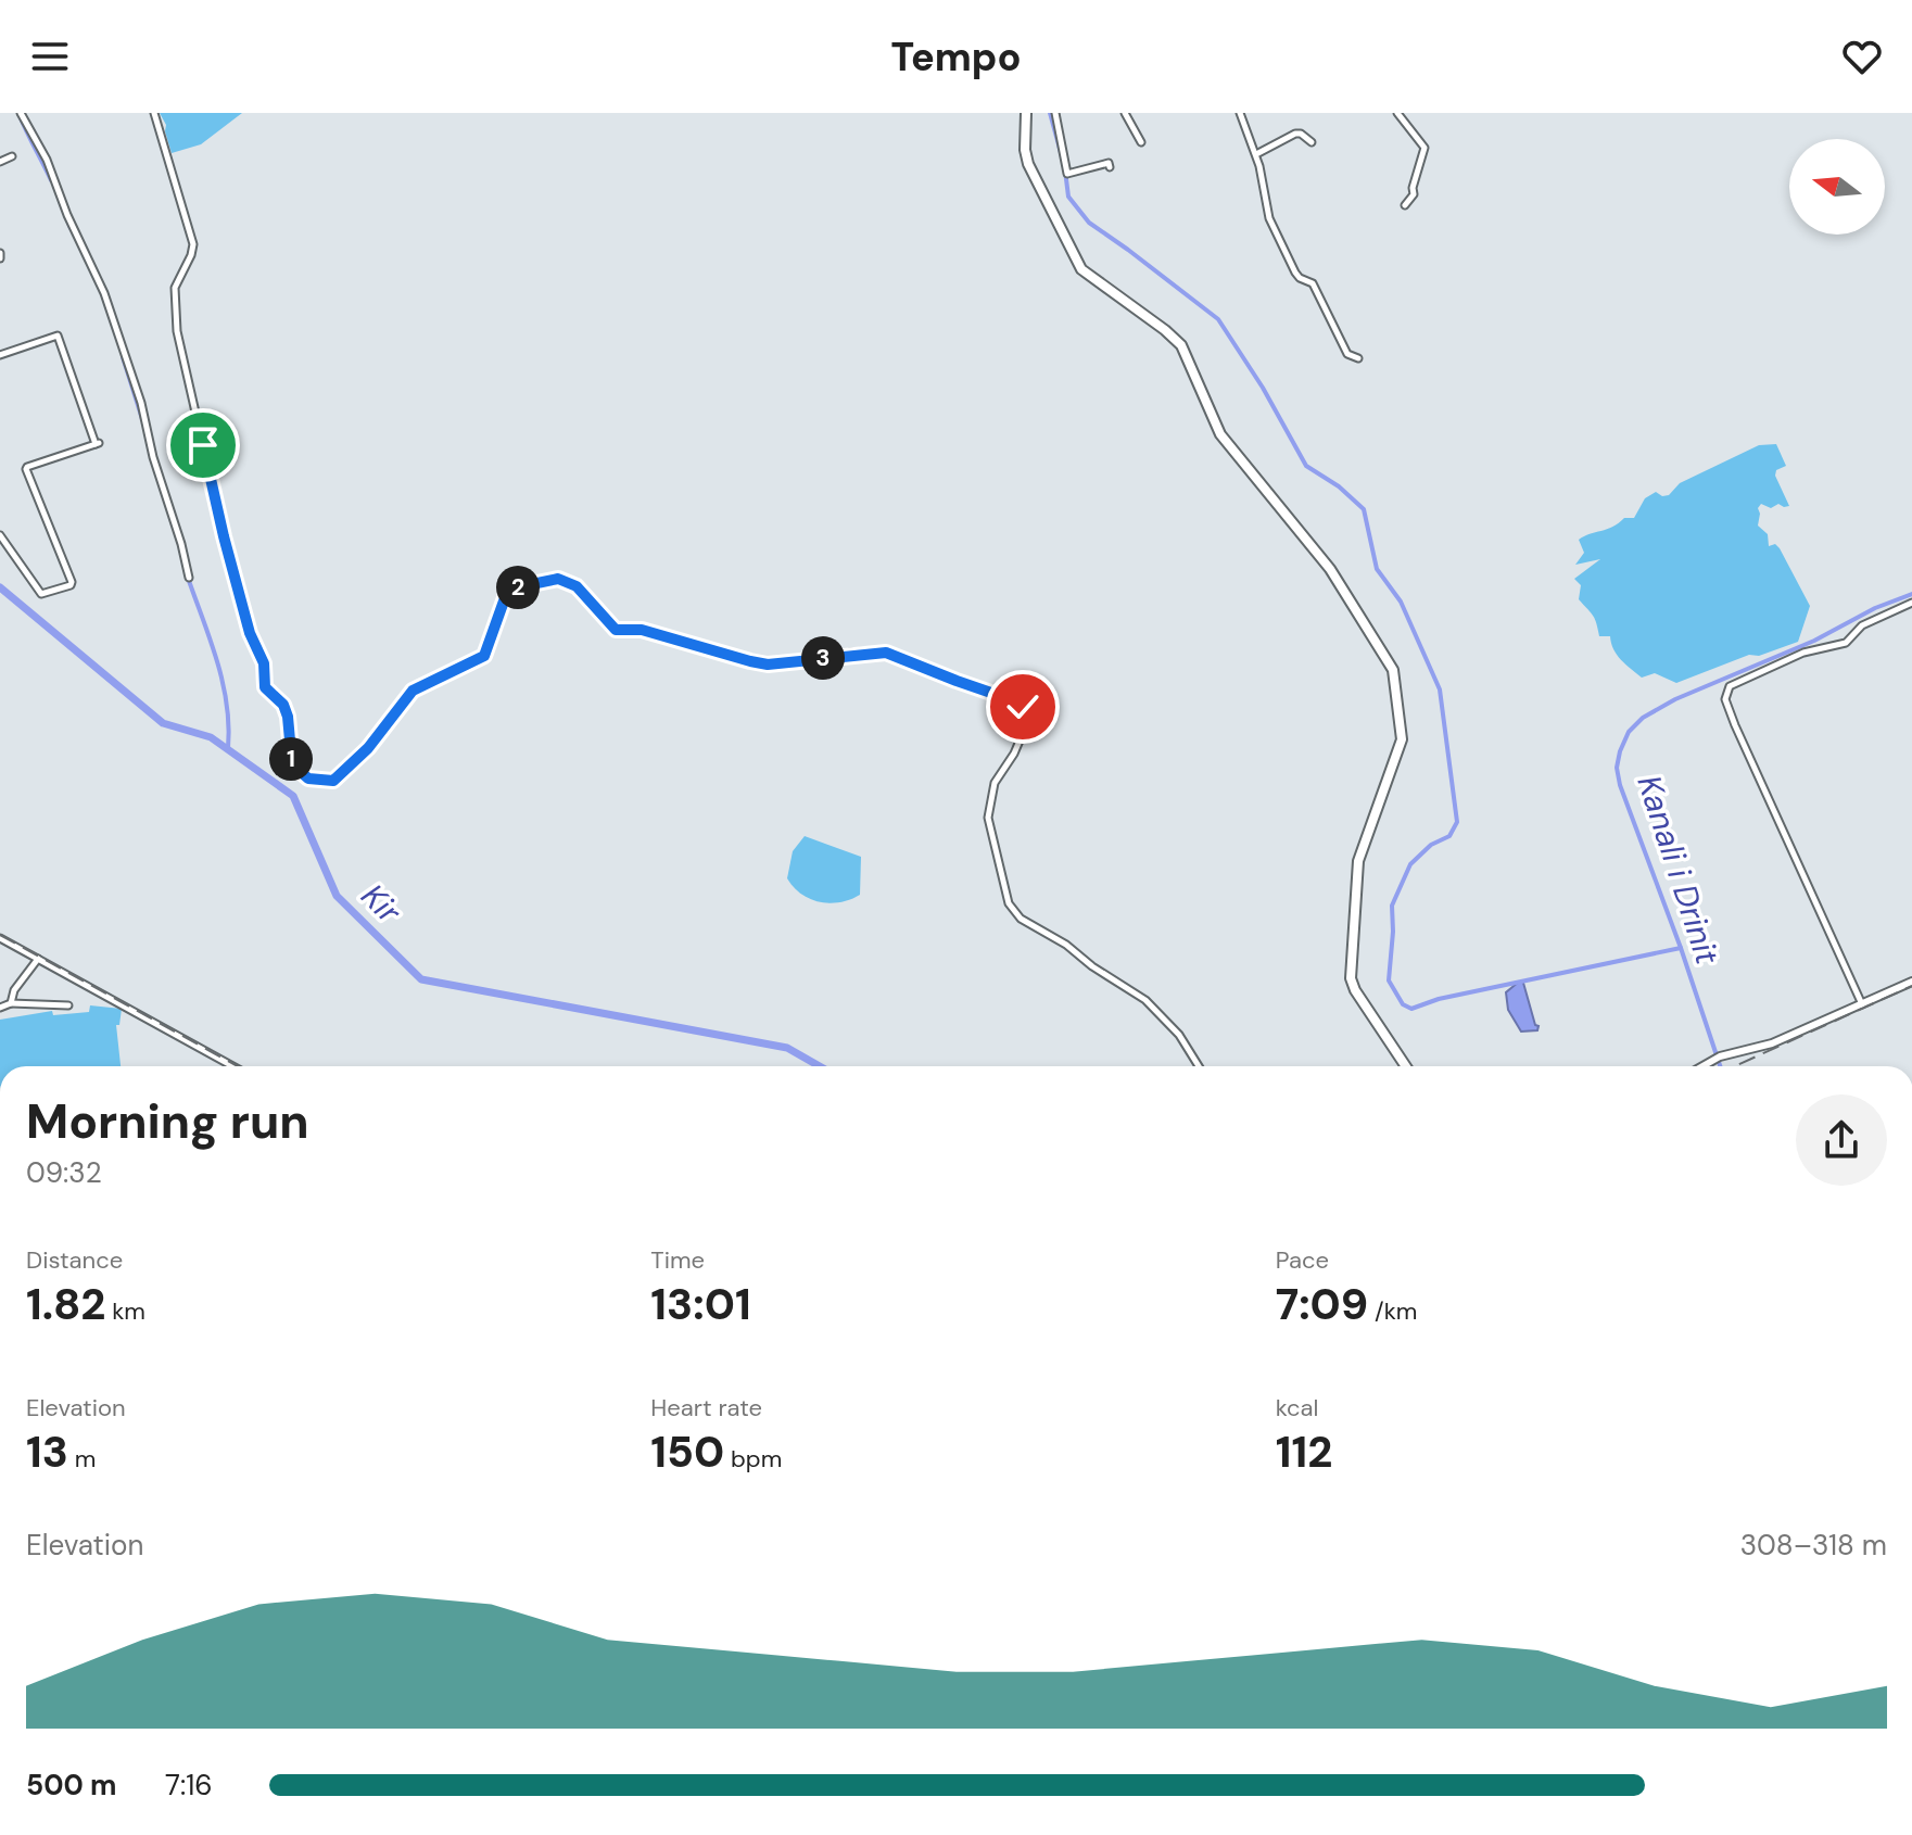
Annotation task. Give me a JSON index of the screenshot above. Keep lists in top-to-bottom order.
{
  "water": ["Kanali i Drinit", "Kir"],
  "north": "left",
  "page": {
    "header": "Tempo",
    "pins": ["2", "3", "1"],
    "heading": ["Morning run", "09:32"],
    "stats": [
      ["Distance", "1.82 km"],
      ["Time", "13:01"],
      ["Pace", "7:09 /km"],
      ["Elevation", "13 m"],
      ["Heart rate", "150 bpm"],
      ["kcal", "112"]
    ],
    "chart": ["Elevation", "308–318 m"],
    "list": [
      {
        "name": "500 m",
        "note": "7:16"
      }
    ]
  }
}
